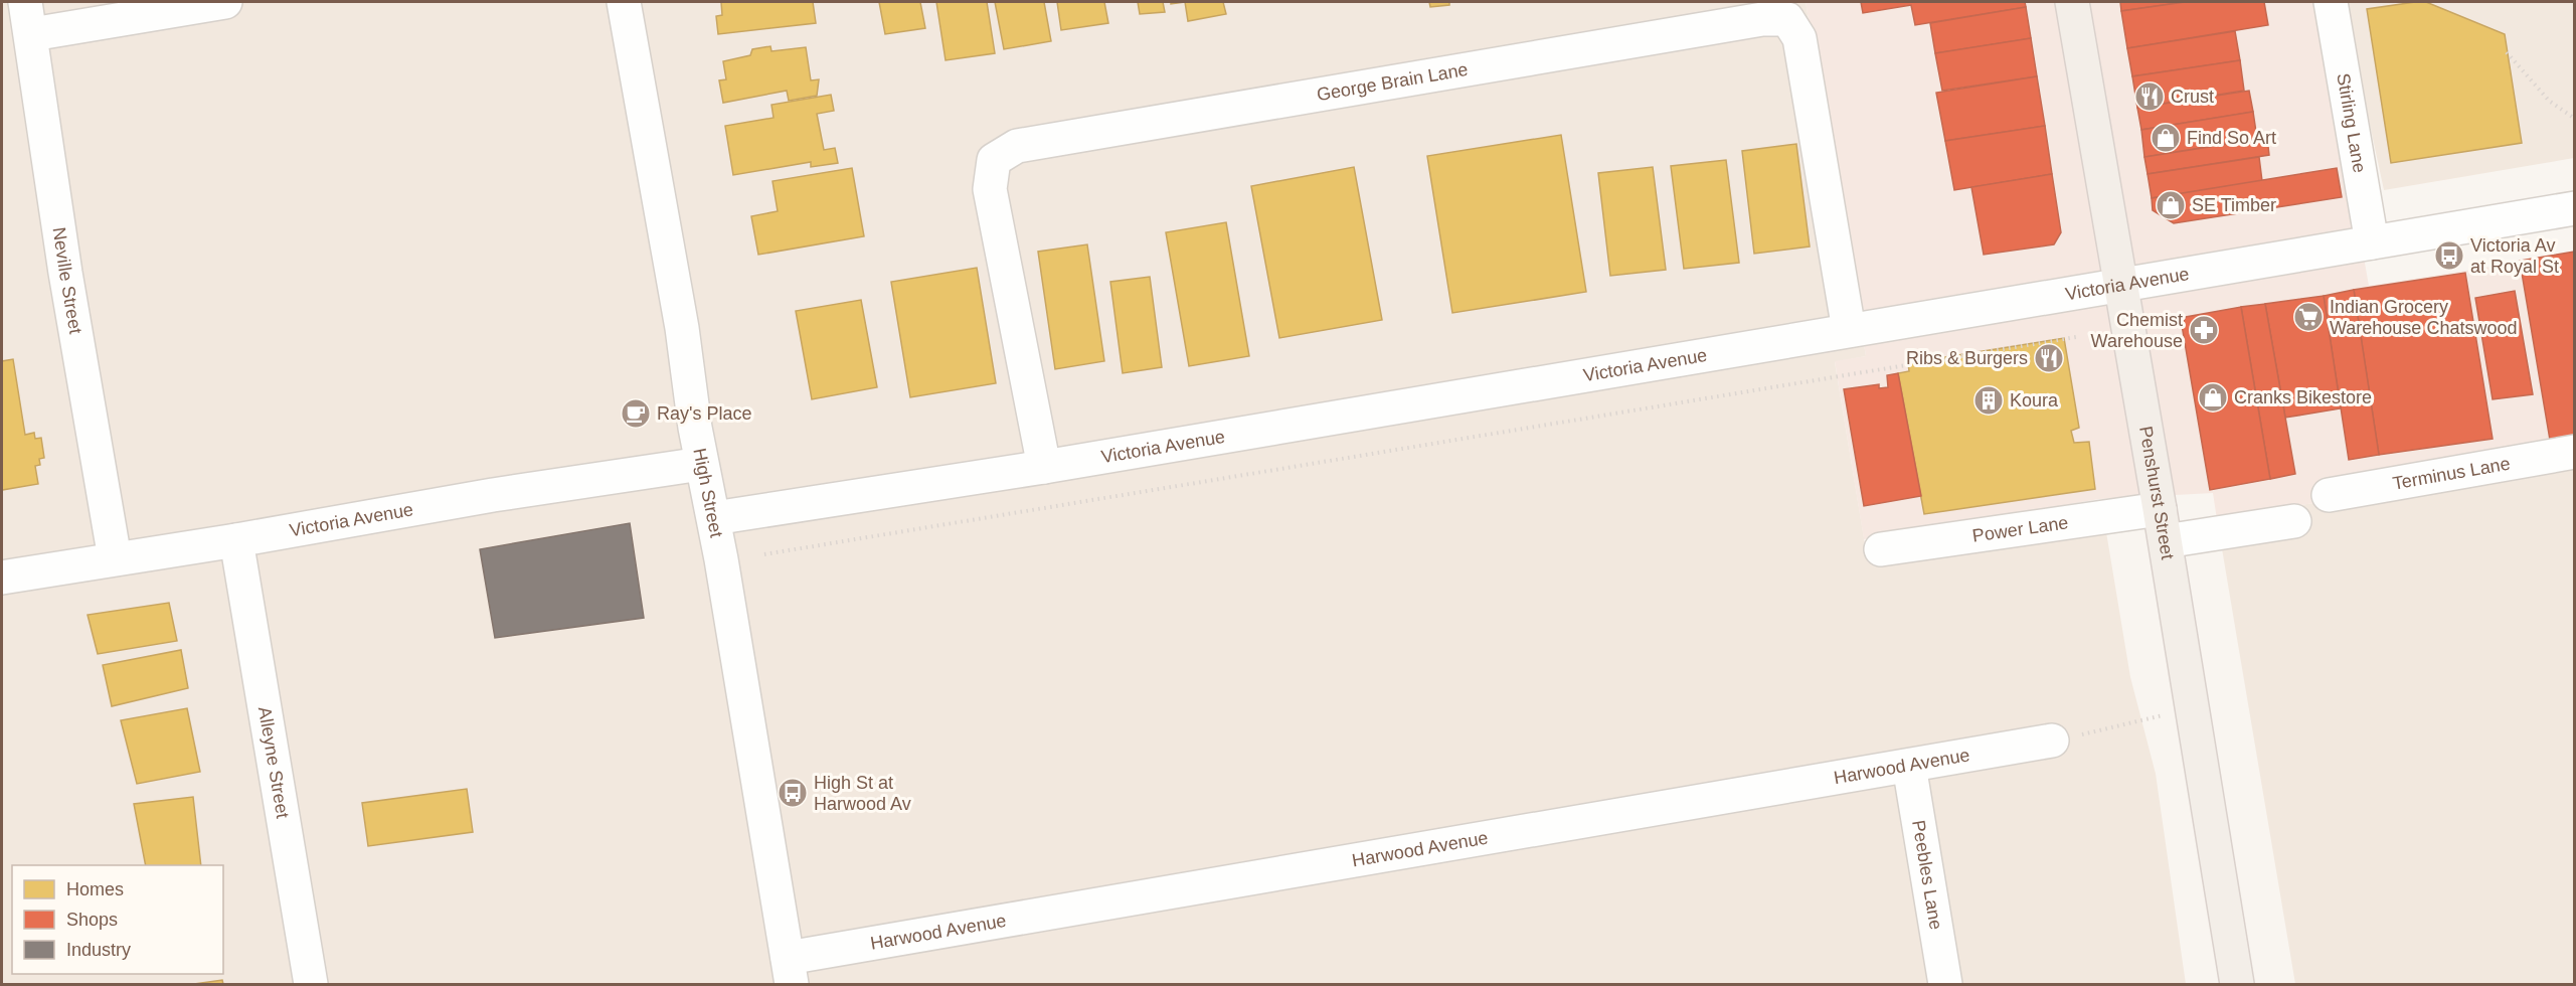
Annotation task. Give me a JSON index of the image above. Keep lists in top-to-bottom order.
{
  "streets": {
    "main road": ["Penshurst Street"],
    "street": [
      "George Brain Lane",
      "Stirling Lane",
      "Neville Street",
      "Victoria Avenue",
      "Terminus Lane",
      "High Street",
      "Power Lane",
      "Alleyne Street",
      "Harwood Avenue",
      "Peebles Lane"
    ]
  },
  "crossings": [
    ["George Brain Lane", "Victoria Avenue"],
    ["Stirling Lane", "Victoria Avenue"],
    ["Neville Street", "Victoria Avenue"],
    ["Victoria Avenue", "High Street"],
    ["Victoria Avenue", "Penshurst Street"],
    ["Victoria Avenue", "Alleyne Street"],
    ["High Street", "Harwood Avenue"],
    ["Penshurst Street", "Power Lane"],
    ["Harwood Avenue", "Peebles Lane"]
  ],
  "places": {
    "restaurant": ["Crust", "Ribs & Burgers"],
    "shop": ["Find So Art", "SE Timber", "Cranks Bikestore"],
    "bus stop": ["Victoria Av at Royal St", "High St at Harwood Av"],
    "supermarket": ["Indian Grocery Warehouse Chatswood"],
    "pharmacy": ["Chemist Warehouse"],
    "building": ["Koura"],
    "cafe": ["Ray's Place"]
  },
  "legend": ["Homes", "Shops", "Industry"]
}
